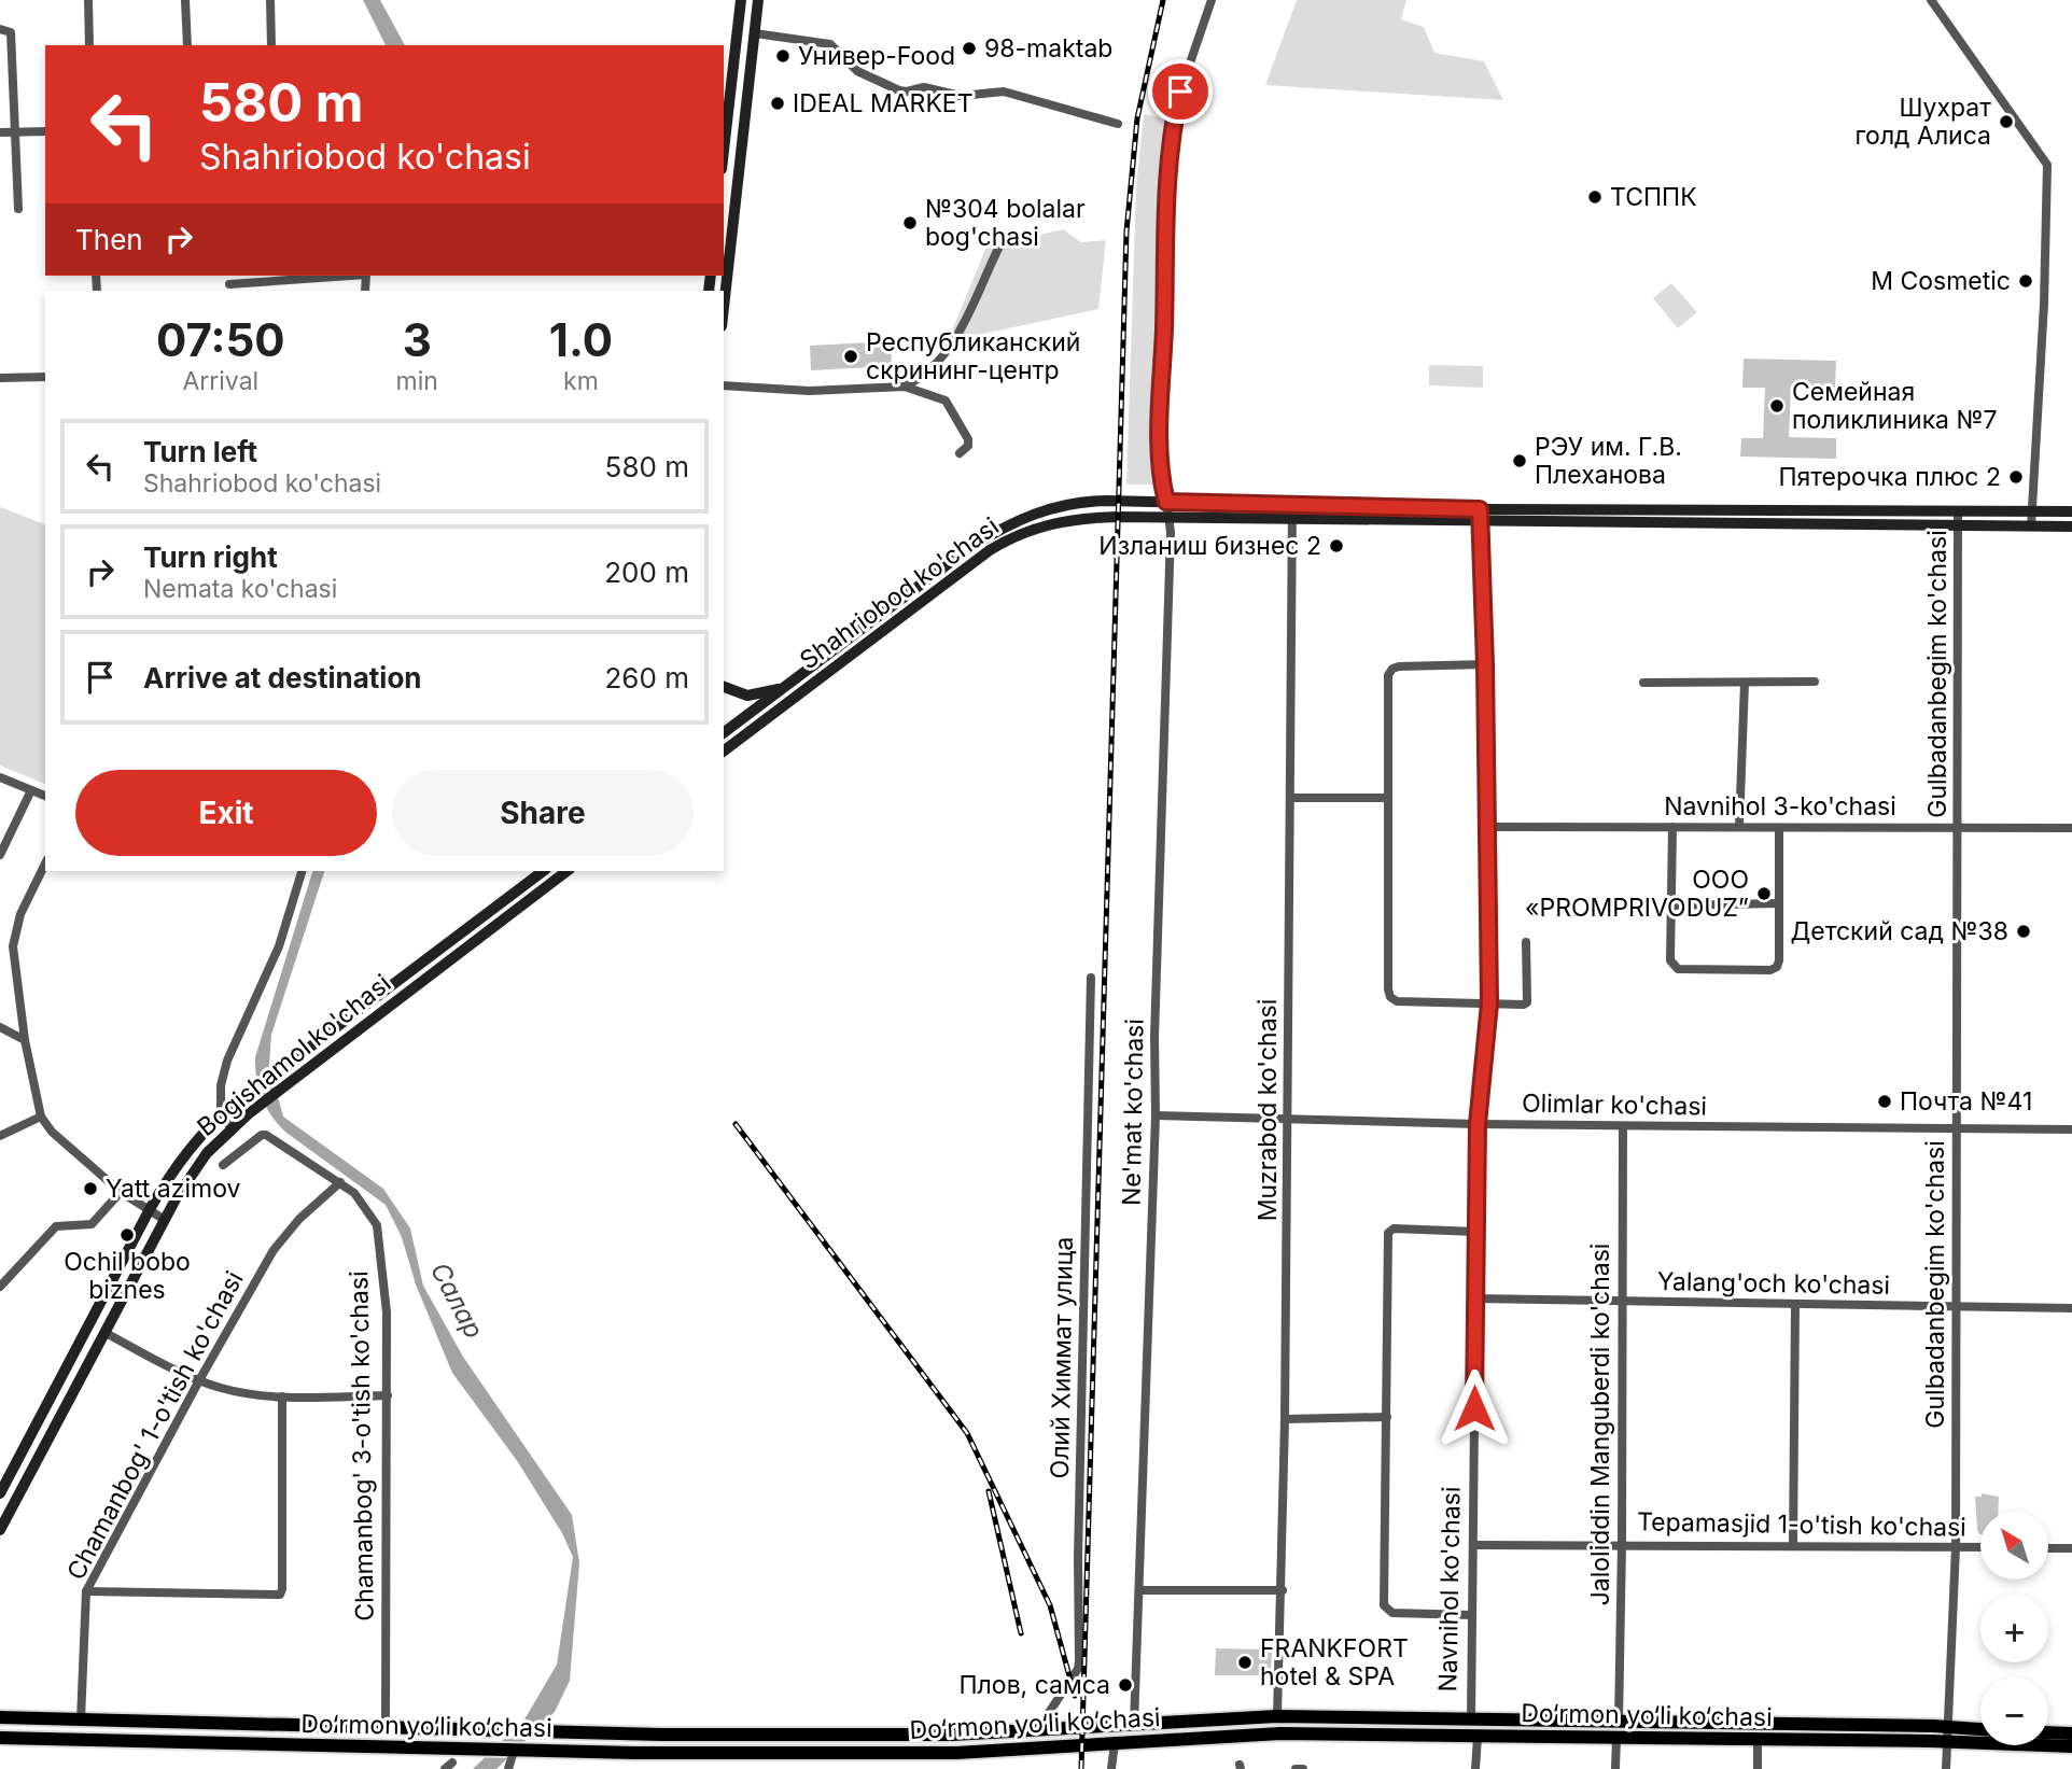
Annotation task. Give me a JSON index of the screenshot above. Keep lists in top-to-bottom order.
{
  "streets": {
    "main road": [
      "Shahriobod ko'chasi",
      "Bogishamol ko'chasi",
      "Navnihol ko'chasi",
      "Do‘rmon yo‘li ko‘chasi"
    ],
    "street": [
      "Gulbadanbegim ko'chasi",
      "Navnihol 3-ko'chasi",
      "Olimlar ko'chasi",
      "Muzrabod ko'chasi",
      "Ne'mat ko'chasi",
      "Yalang'och ko'chasi",
      "Олий Химмат улица",
      "Jaloliddin Manguberdi ko'chasi",
      "Chamanbog' 1-o'tish ko'chasi",
      "Chamanbog' 3-o'tish ko'chasi",
      "Tepamasjid 1-o'tish ko'chasi"
    ]
  },
  "crossings": [
    ["Shahriobod ko'chasi", "Gulbadanbegim ko'chasi"],
    ["Shahriobod ko'chasi", "Muzrabod ko'chasi"],
    ["Shahriobod ko'chasi", "Ne'mat ko'chasi"],
    ["Shahriobod ko'chasi", "Navnihol ko'chasi"],
    ["Gulbadanbegim ko'chasi", "Navnihol 3-ko'chasi"],
    ["Gulbadanbegim ko'chasi", "Olimlar ko'chasi"],
    ["Gulbadanbegim ko'chasi", "Yalang'och ko'chasi"],
    ["Gulbadanbegim ko'chasi", "Tepamasjid 1-o'tish ko'chasi"],
    ["Gulbadanbegim ko'chasi", "Do‘rmon yo‘li ko‘chasi"],
    ["Navnihol 3-ko'chasi", "Navnihol ko'chasi"],
    ["Olimlar ko'chasi", "Muzrabod ko'chasi"],
    ["Olimlar ko'chasi", "Ne'mat ko'chasi"],
    ["Olimlar ko'chasi", "Jaloliddin Manguberdi ko'chasi"],
    ["Olimlar ko'chasi", "Navnihol ko'chasi"],
    ["Muzrabod ko'chasi", "Do‘rmon yo‘li ko‘chasi"],
    ["Ne'mat ko'chasi", "Do‘rmon yo‘li ko‘chasi"],
    ["Yalang'och ko'chasi", "Jaloliddin Manguberdi ko'chasi"],
    ["Yalang'och ko'chasi", "Navnihol ko'chasi"],
    ["Олий Химмат улица", "Do‘rmon yo‘li ko‘chasi"],
    ["Jaloliddin Manguberdi ko'chasi", "Tepamasjid 1-o'tish ko'chasi"],
    ["Jaloliddin Manguberdi ko'chasi", "Do‘rmon yo‘li ko‘chasi"],
    ["Chamanbog' 1-o'tish ko'chasi", "Chamanbog' 3-o'tish ko'chasi"],
    ["Chamanbog' 1-o'tish ko'chasi", "Do‘rmon yo‘li ko‘chasi"],
    ["Chamanbog' 3-o'tish ko'chasi", "Do‘rmon yo‘li ko‘chasi"],
    ["Tepamasjid 1-o'tish ko'chasi", "Navnihol ko'chasi"],
    ["Navnihol ko'chasi", "Do‘rmon yo‘li ko‘chasi"]
  ],
  "water": ["Салар"],
  "places": [
    "98-maktab",
    "Универ-Food",
    "IDEAL MARKET",
    "Шухрат голд Алиса",
    "ТСППК",
    "№304 bolalar bog'chasi",
    "M Cosmetic",
    "Республиканский скрининг-центр",
    "Cемейная поликлиника №7",
    "РЭУ им. Г.В. Плеханова",
    "Пятерочка плюс 2",
    "Изланиш бизнес 2",
    "ООО «PROMPRIVODUZ”",
    "Детский сад №38",
    "Почта №41",
    "Yatt azimov",
    "Ochil bobo biznes",
    "FRANKFORT hotel & SPA",
    "Плов, самса"
  ],
  "north": "top left",
  "page": {
    "turn": ["580 m", "Shahriobod ko'chasi"],
    "then": "Then",
    "eta": [
      "07:50",
      "Arrival",
      "3",
      "min",
      "1.0",
      "km"
    ],
    "list": [
      {
        "name": "Turn left",
        "note": "Shahriobod ko'chasi",
        "value": "580 m"
      },
      {
        "name": "Turn right",
        "note": "Nemata ko'chasi",
        "value": "200 m"
      },
      {
        "name": "Arrive at destination",
        "value": "260 m"
      }
    ],
    "buttons": ["Exit", "Share"],
    "map_buttons": ["+", "−"]
  }
}
